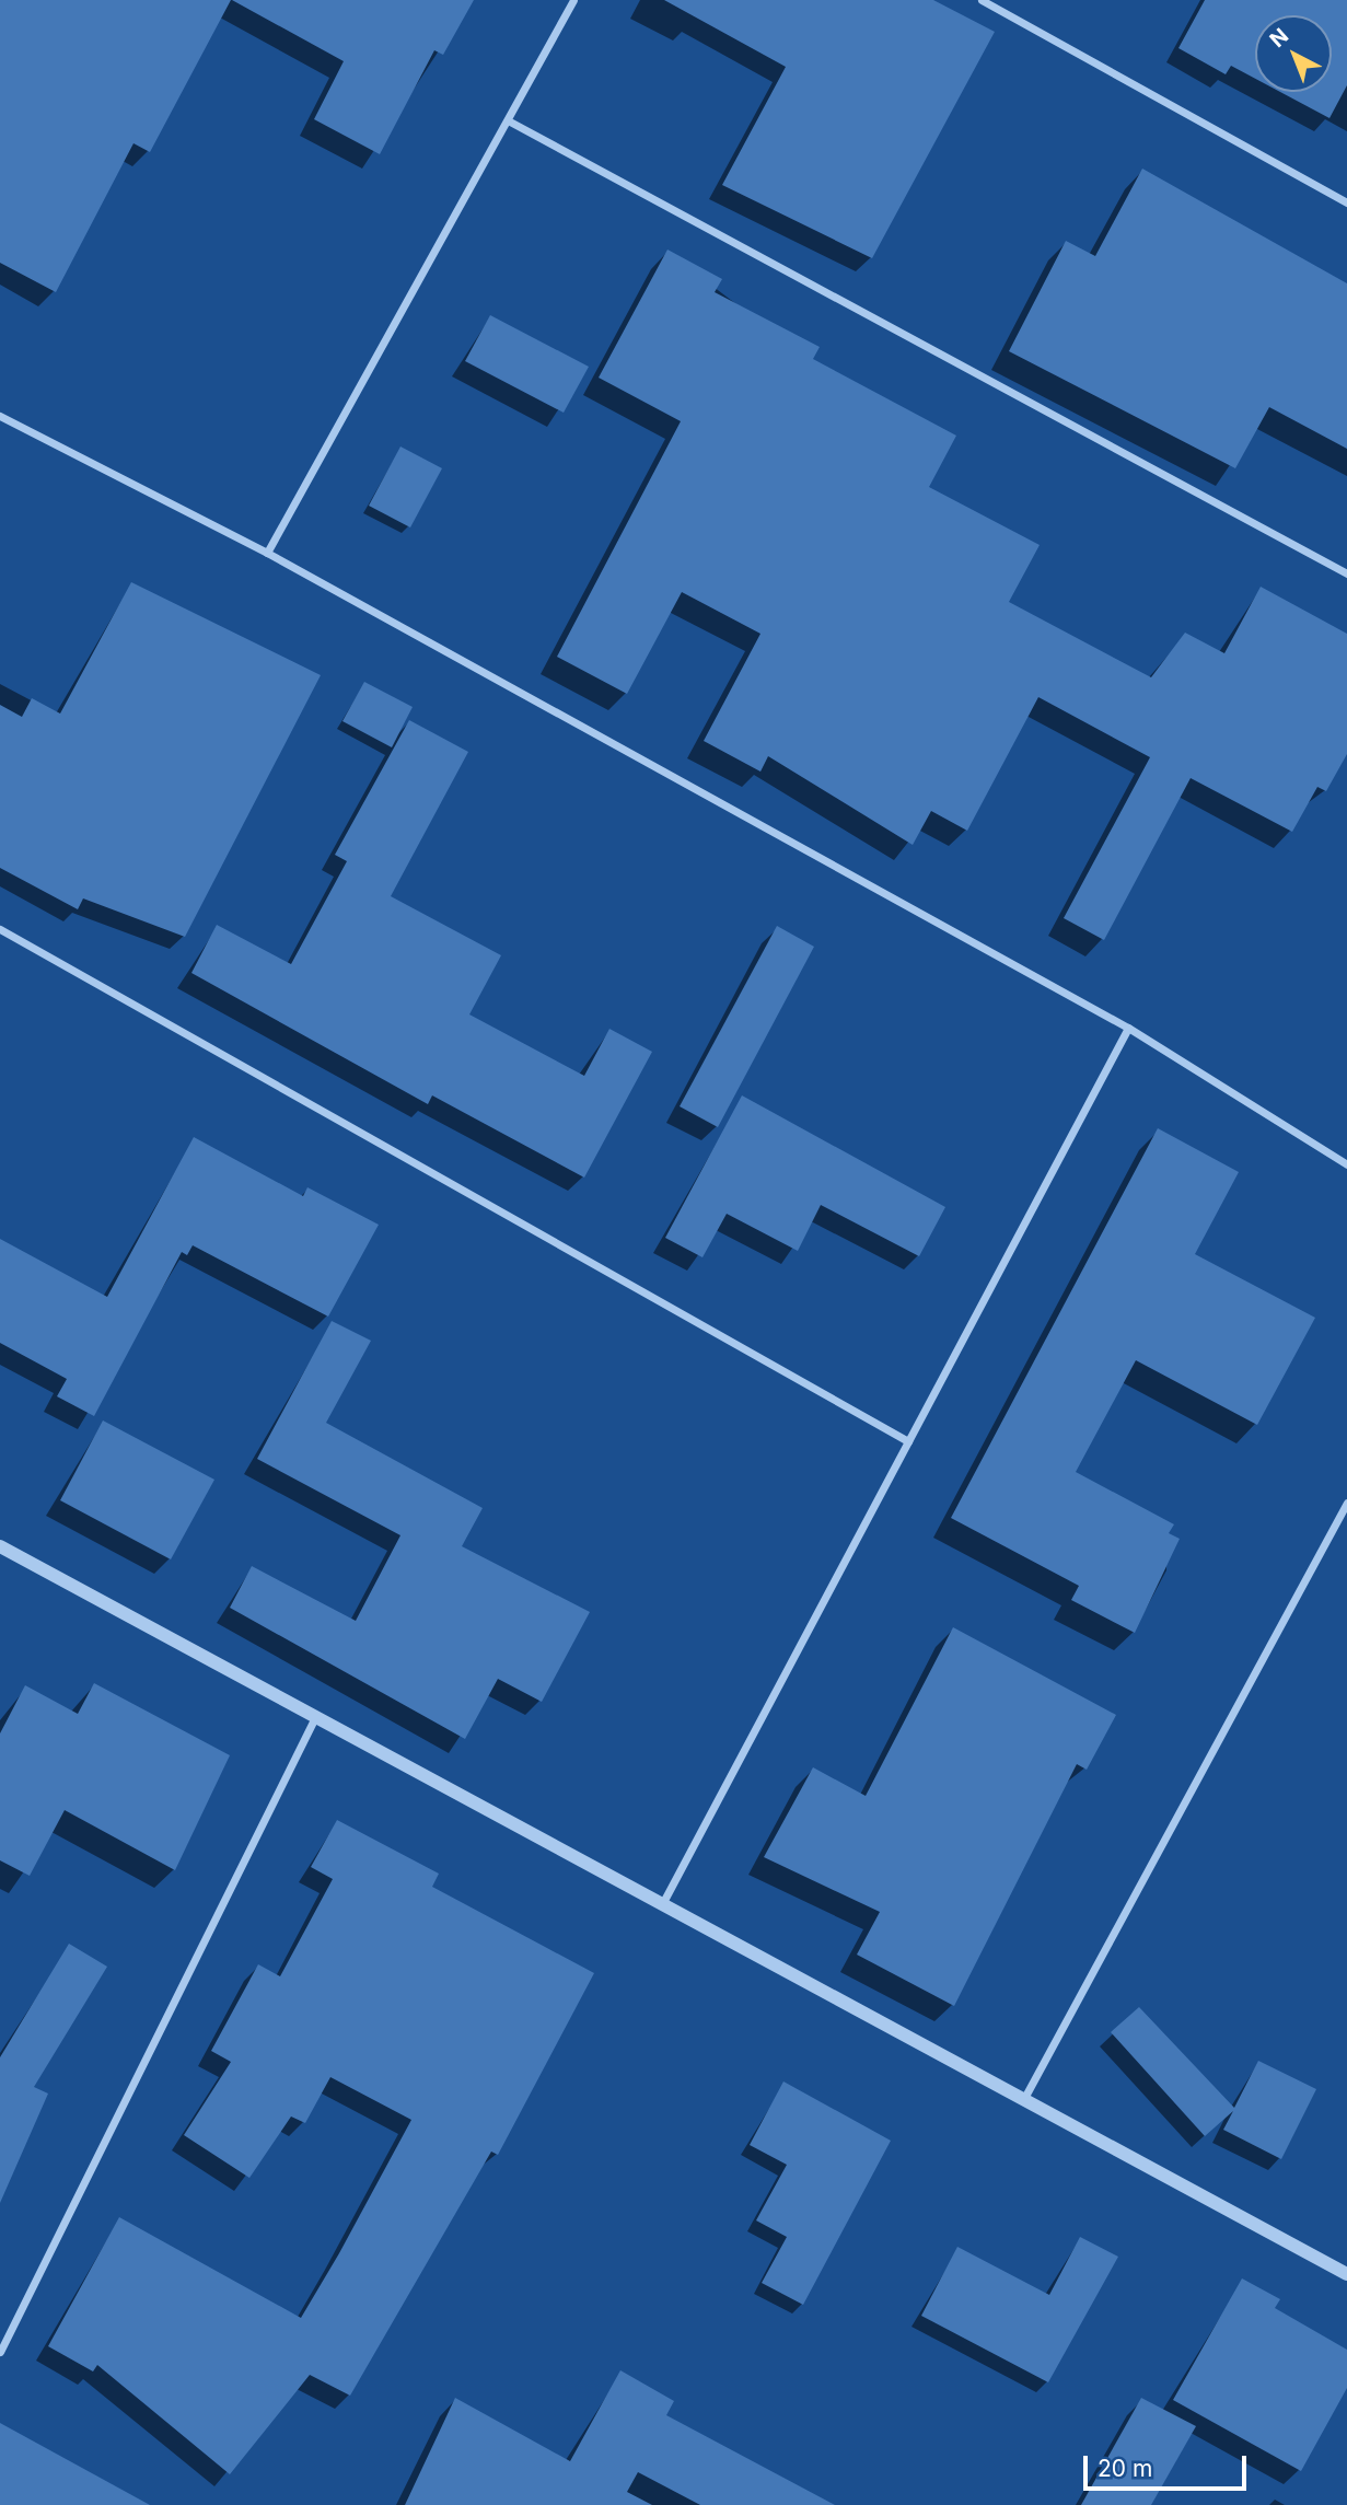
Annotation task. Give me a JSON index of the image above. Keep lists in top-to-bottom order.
{
  "scale_bar": "20 m",
  "north": "top left"
}
